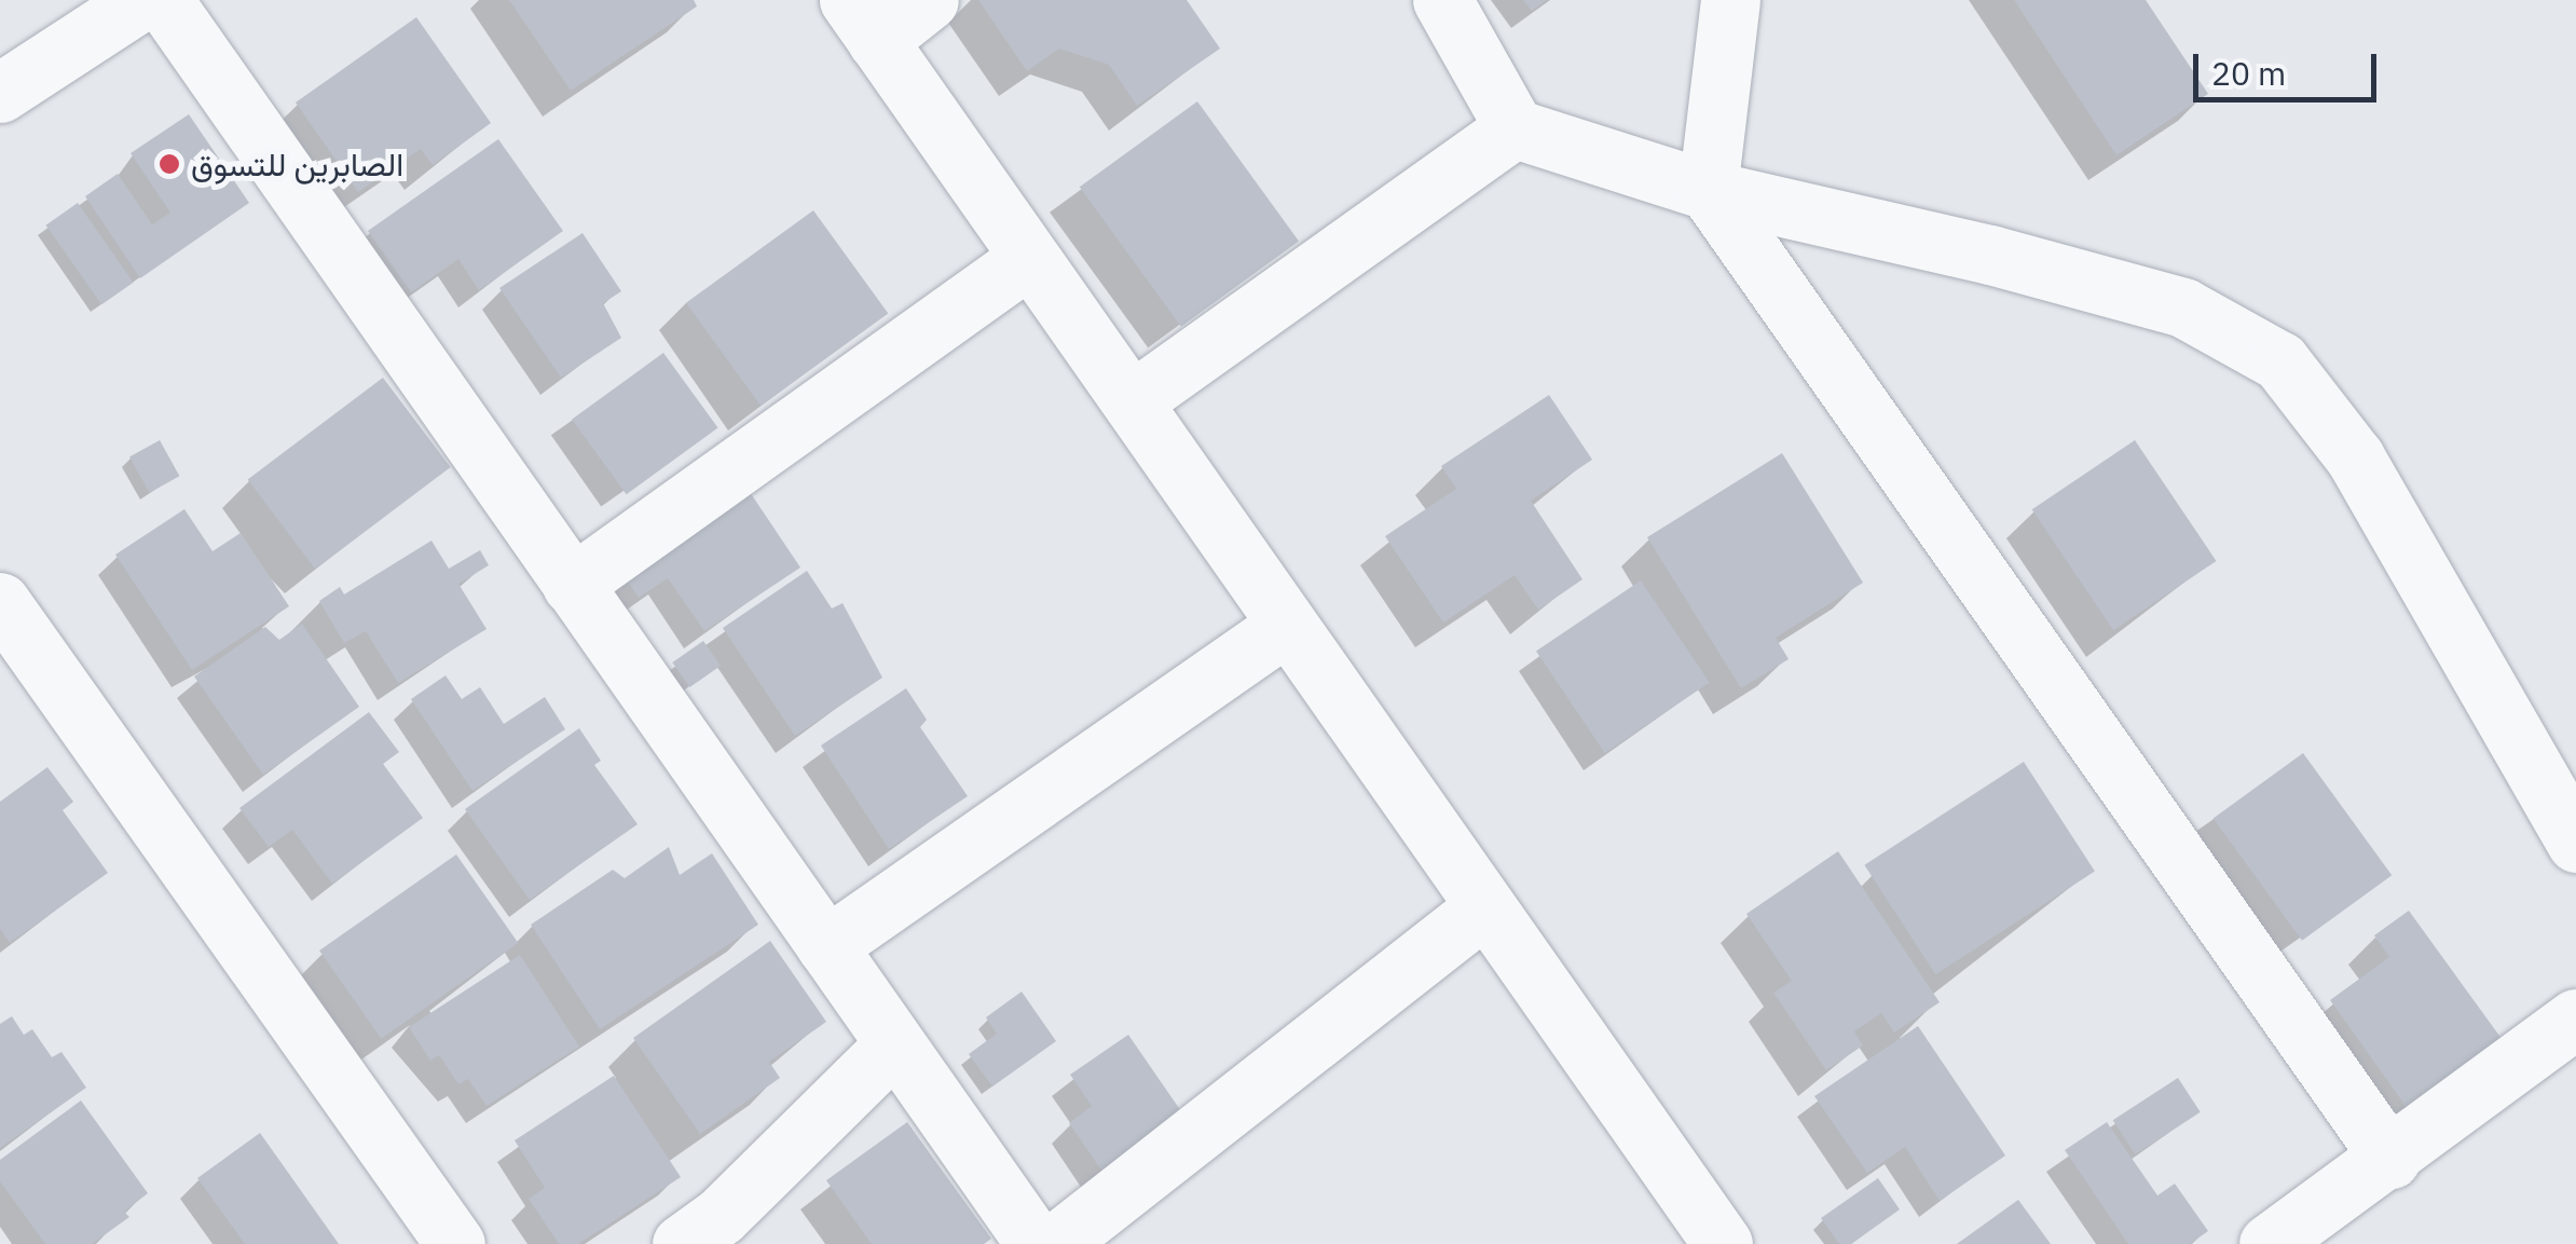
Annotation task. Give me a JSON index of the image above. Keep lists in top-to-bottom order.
{
  "places": ["الصابرين للتسوق"],
  "scale_bar": "20 m"
}
